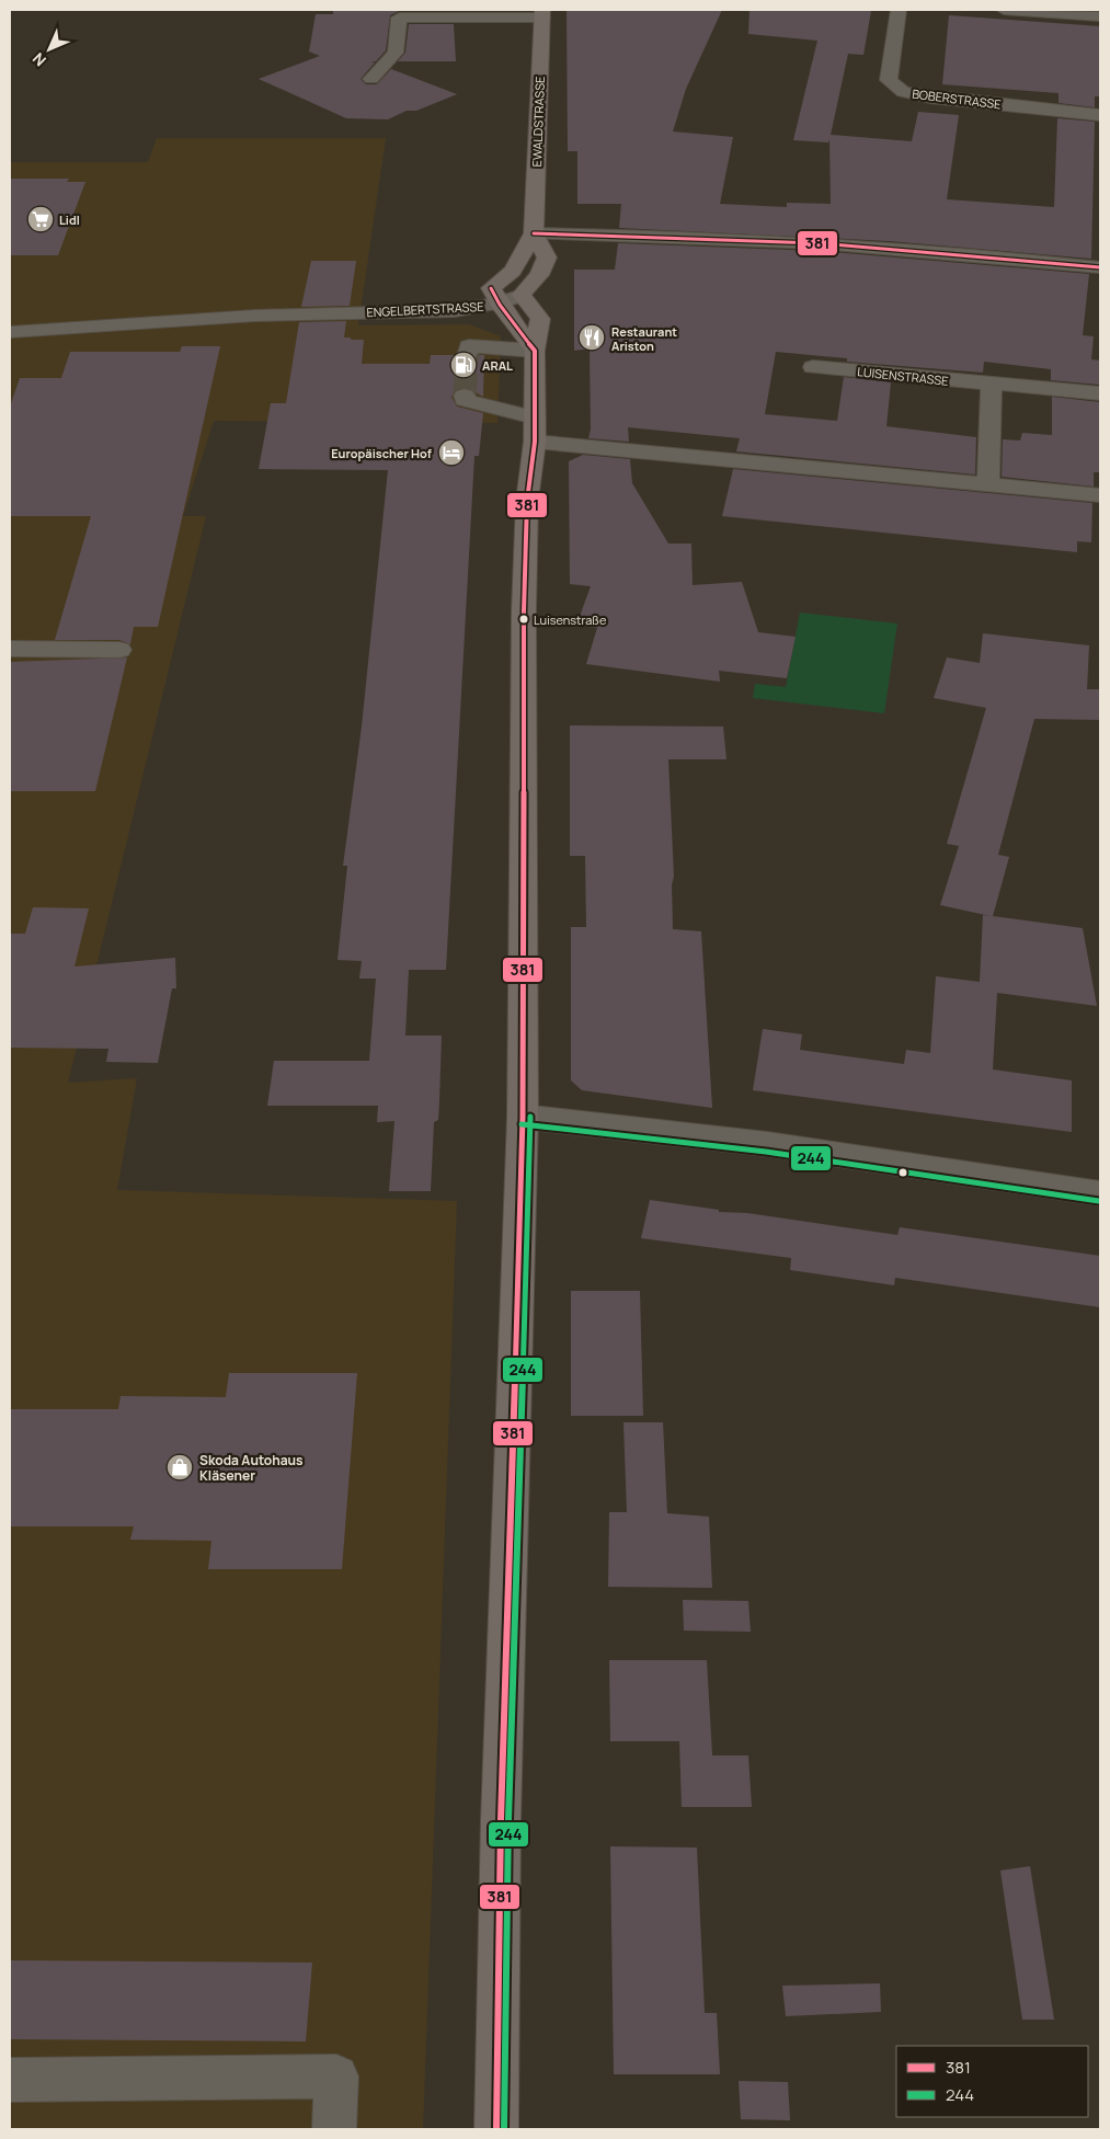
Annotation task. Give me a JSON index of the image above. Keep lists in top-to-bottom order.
{
  "streets": {
    "main road": ["EWALDSTRASSE"],
    "street": ["BOBERSTRASSE", "ENGELBERTSTRASSE", "LUISENSTRASSE"]
  },
  "crossings": [
    ["EWALDSTRASSE", "ENGELBERTSTRASSE"]
  ],
  "places": {
    "supermarket": ["Lidl"],
    "restaurant": ["Restaurant Ariston"],
    "fuel station": ["ARAL"],
    "hotel": ["Europäischer Hof"],
    "other": ["Luisenstraße"],
    "shop": ["Skoda Autohaus Kläsener"]
  },
  "lines": ["transit line 381", "transit line 244"],
  "legend": ["381", "244"],
  "north": "bottom left"
}
